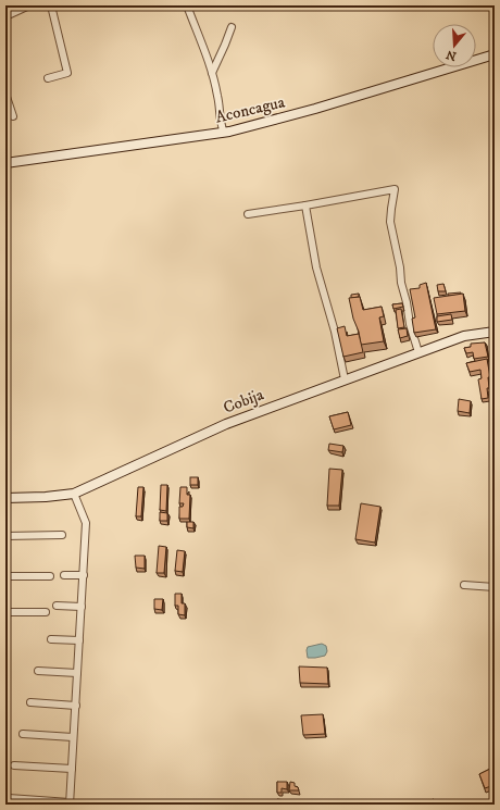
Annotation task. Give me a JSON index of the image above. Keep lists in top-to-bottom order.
{
  "streets": {
    "street": ["Aconcagua", "Cobija"]
  },
  "north": "bottom"
}
